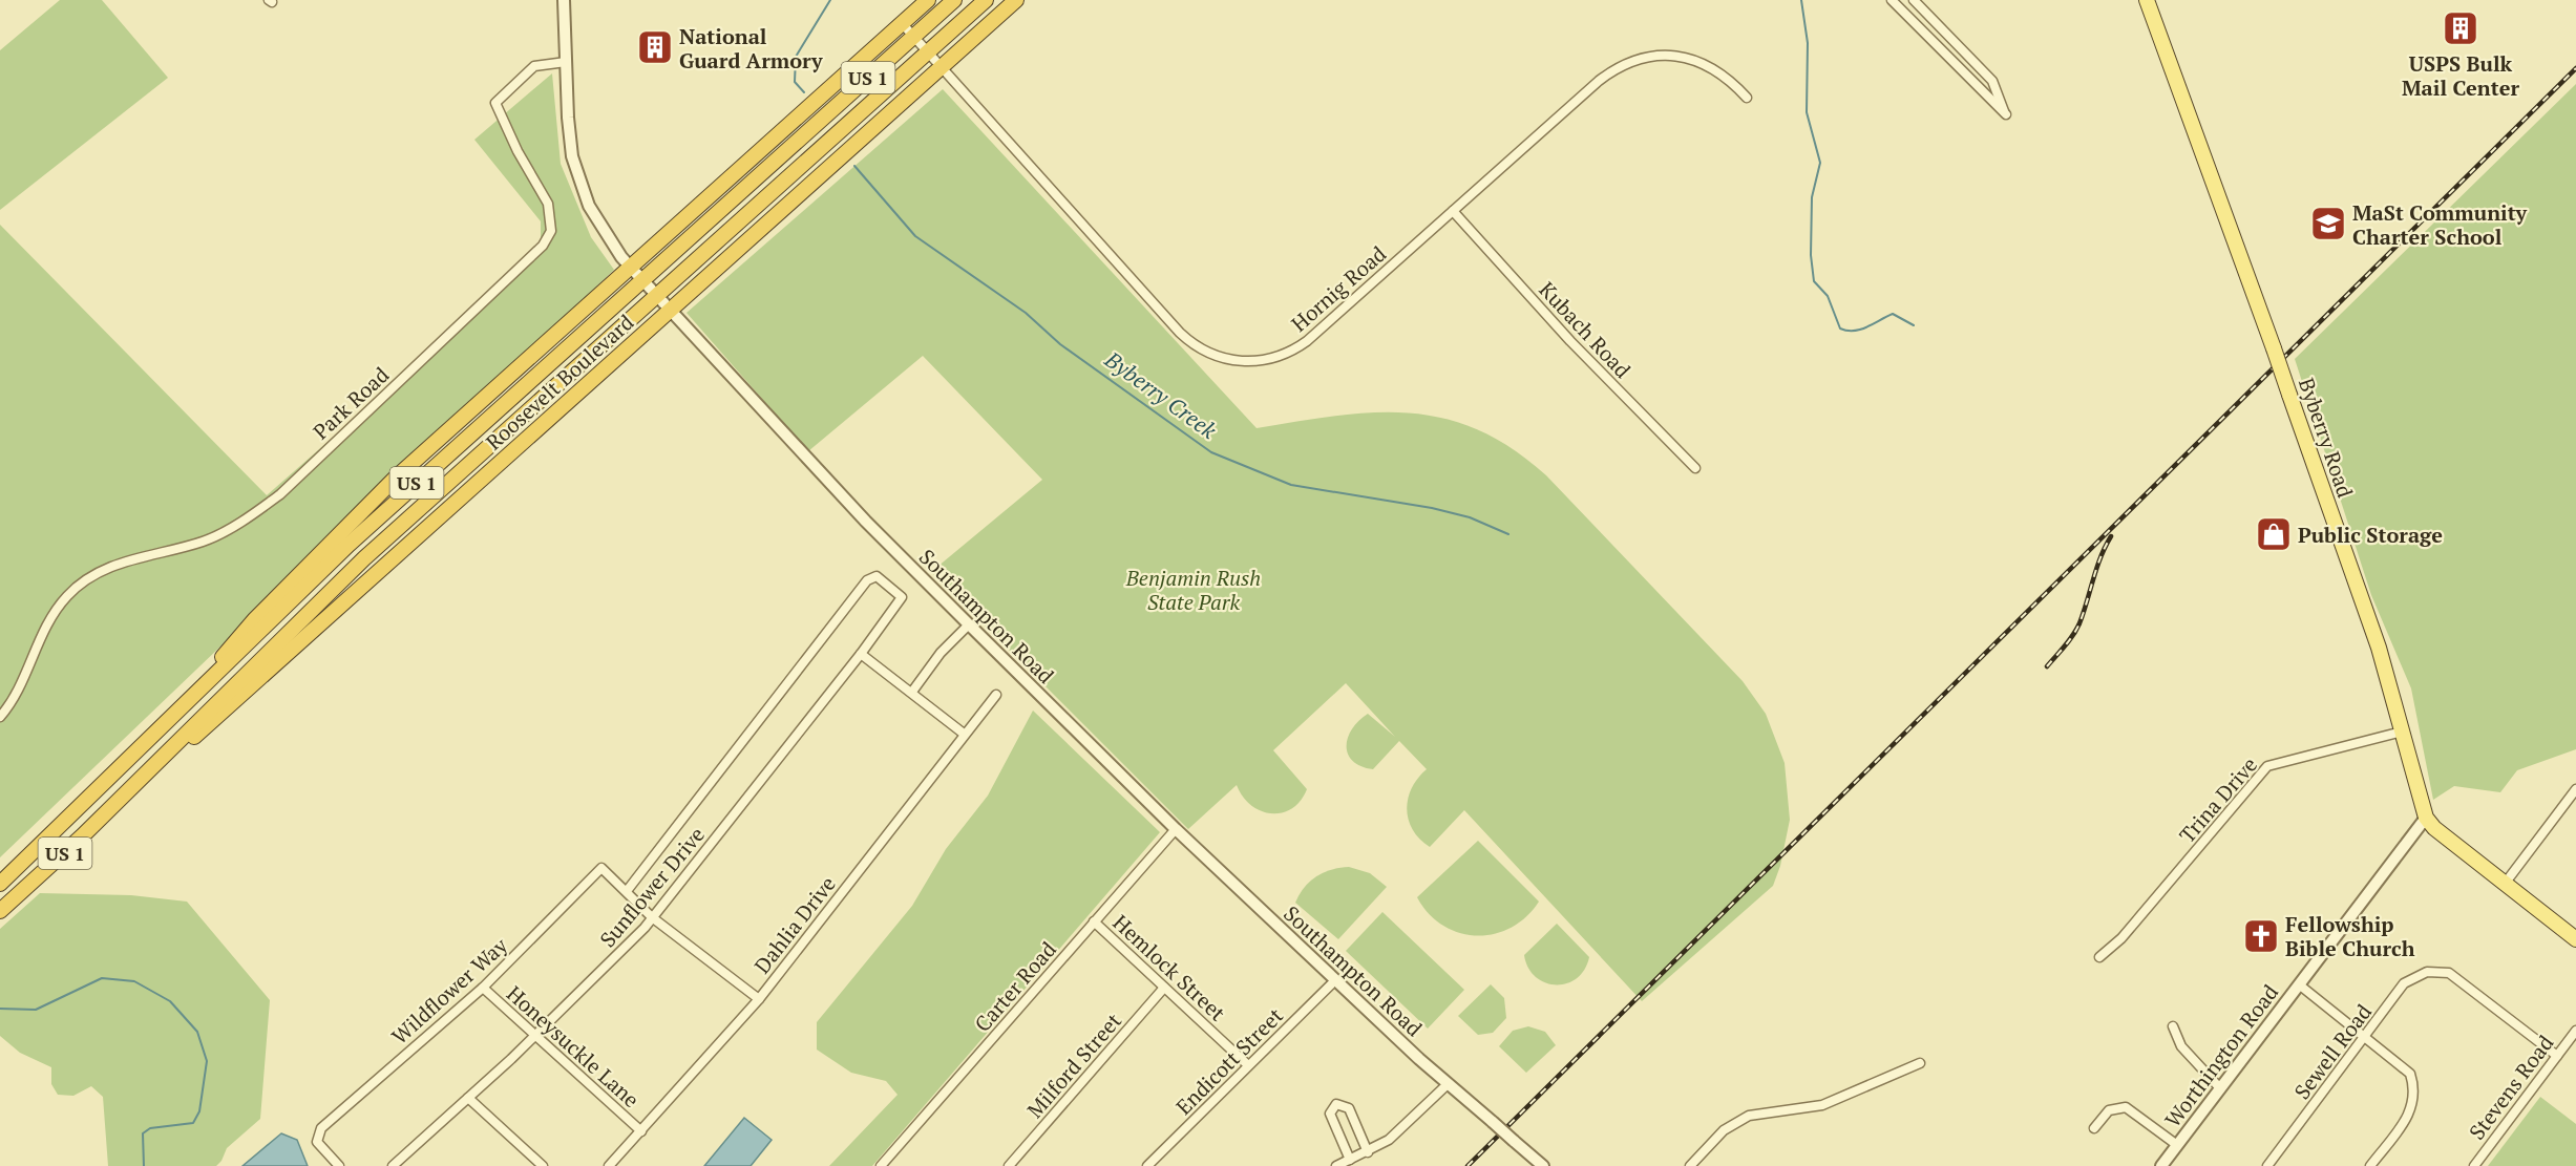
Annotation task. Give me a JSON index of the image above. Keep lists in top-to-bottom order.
{
  "streets": {
    "highway": ["US 1", "Roosevelt Boulevard"],
    "main road": ["Byberry Road"],
    "street": [
      "Hornig Road",
      "Kubach Road",
      "Park Road",
      "Southampton Road",
      "Trina Drive",
      "Sunflower Drive",
      "Dahlia Drive",
      "Hemlock Street",
      "Carter Road",
      "Wildflower Way",
      "Honeysuckle Lane",
      "Sewell Road",
      "Worthington Road",
      "Endicott Street",
      "Milford Street",
      "Stevens Road"
    ]
  },
  "crossings": [
    ["Hornig Road", "Kubach Road"],
    ["Hornig Road", "Roosevelt Boulevard"],
    ["Roosevelt Boulevard", "Southampton Road"],
    ["Park Road", "Southampton Road"],
    ["Byberry Road", "Trina Drive"],
    ["Byberry Road", "Worthington Road"],
    ["Southampton Road", "Carter Road"],
    ["Southampton Road", "Endicott Street"],
    ["Sunflower Drive", "Wildflower Way"],
    ["Sunflower Drive", "Honeysuckle Lane"],
    ["Dahlia Drive", "Honeysuckle Lane"],
    ["Hemlock Street", "Carter Road"],
    ["Hemlock Street", "Endicott Street"],
    ["Hemlock Street", "Milford Street"],
    ["Wildflower Way", "Honeysuckle Lane"],
    ["Sewell Road", "Stevens Road"]
  ],
  "water": ["Byberry Creek"],
  "parks": ["Benjamin Rush State Park"],
  "places": {
    "building": ["USPS Bulk Mail Center", "National Guard Armory"],
    "school or university": ["MaSt Community Charter School"],
    "shop": ["Public Storage"],
    "church": ["Fellowship Bible Church"]
  }
}
